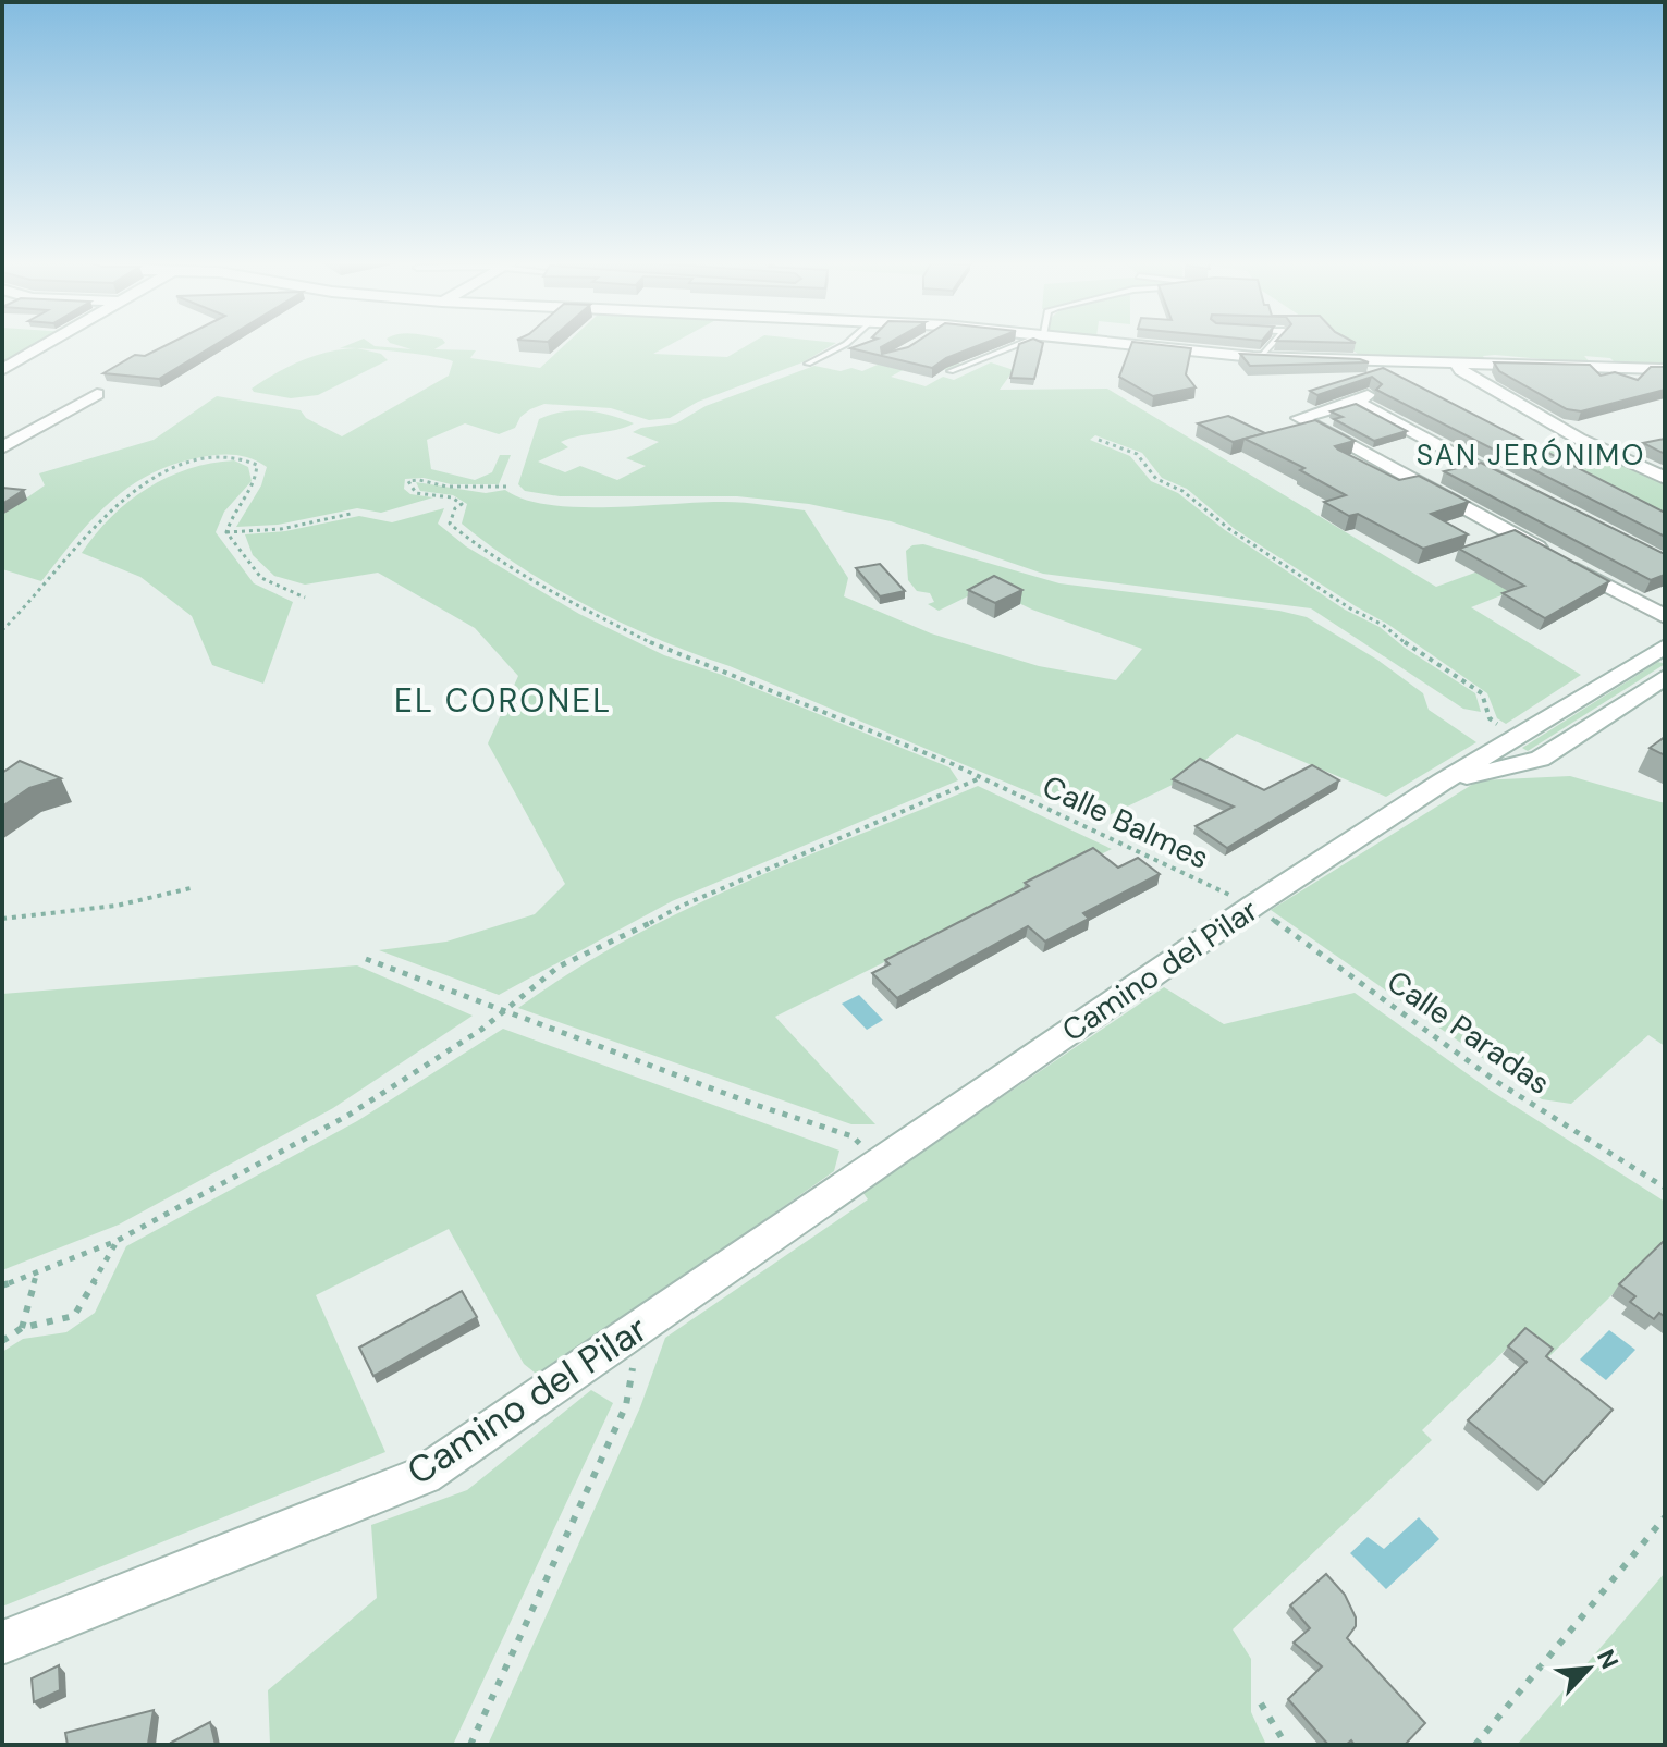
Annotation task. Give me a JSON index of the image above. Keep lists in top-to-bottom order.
{
  "streets": {
    "street": ["Camino del Pilar"],
    "path": ["Calle Balmes", "Calle Paradas"]
  },
  "crossings": [
    ["Calle Balmes", "Camino del Pilar"],
    ["Calle Balmes", "Calle Paradas"],
    ["Camino del Pilar", "Calle Paradas"]
  ],
  "districts": ["SAN JERÓNIMO", "EL CORONEL"],
  "north": "top right"
}
